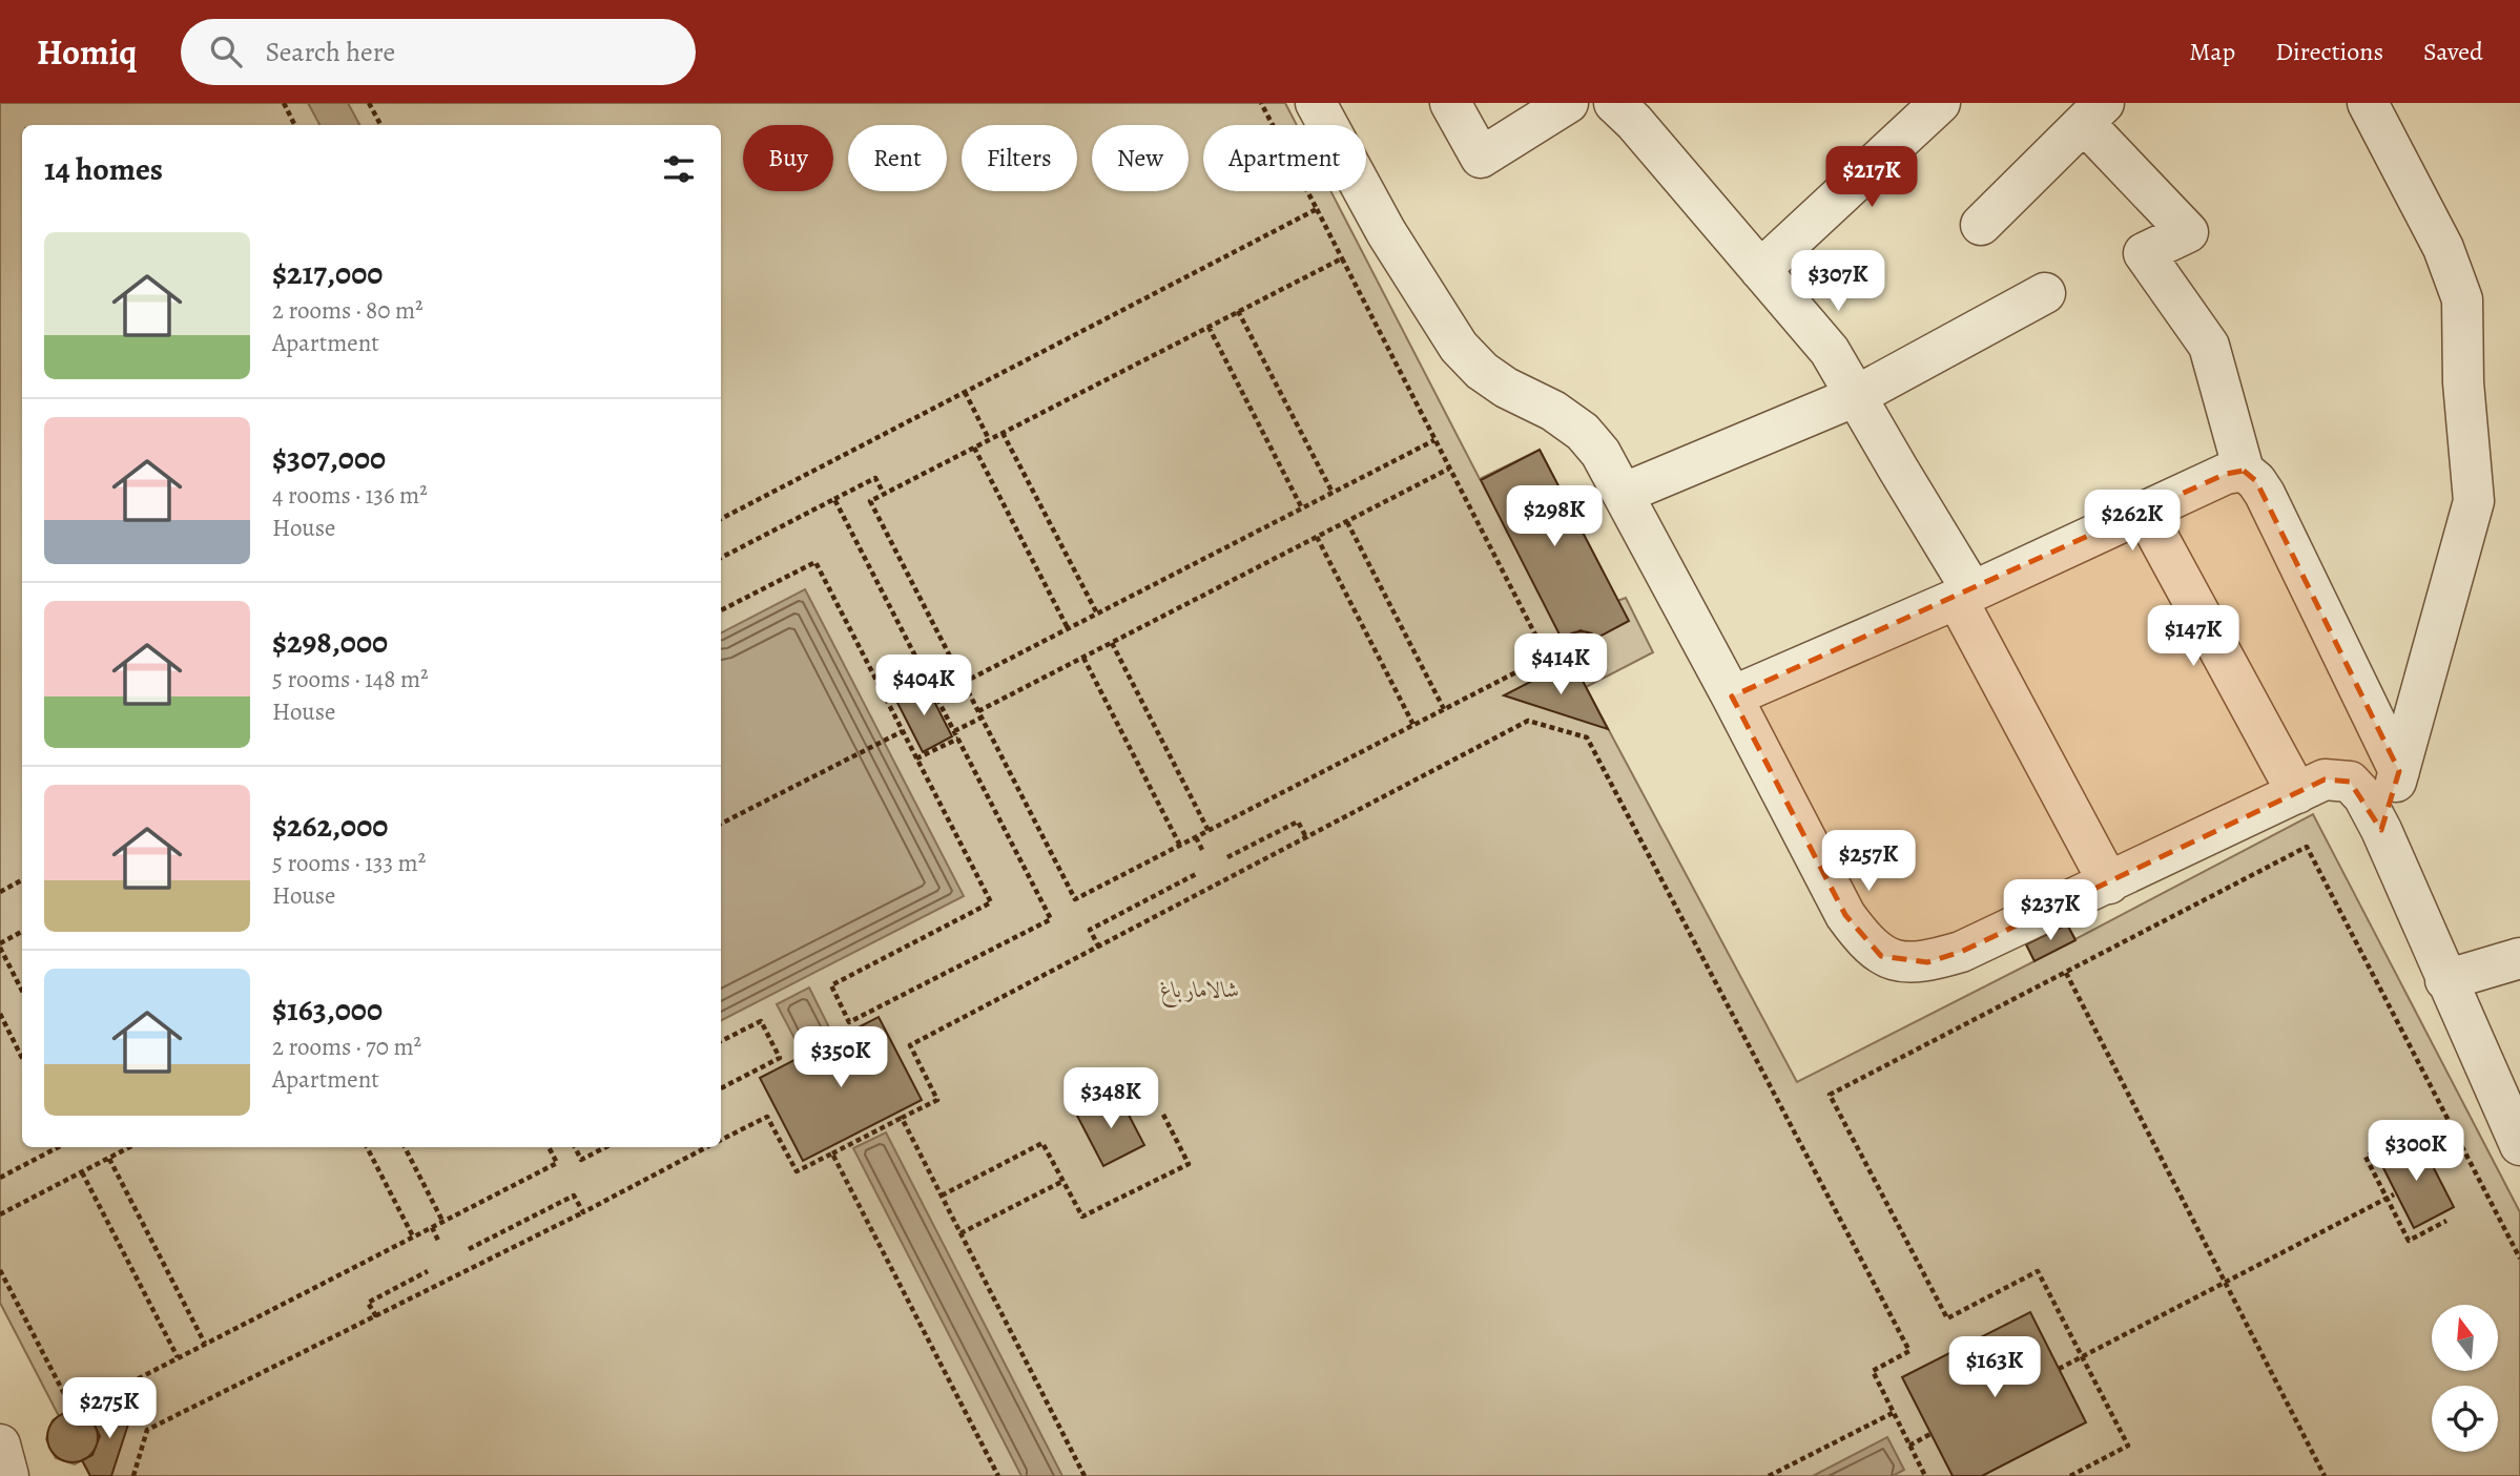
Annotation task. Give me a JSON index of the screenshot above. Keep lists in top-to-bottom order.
{
  "parks": ["شالامار باغ"],
  "north": "top",
  "page": {
    "header": "Homiq",
    "search": "Search here",
    "nav": ["Map", "Directions", "Saved"],
    "chip": [
      "Buy",
      "Rent",
      "Filters",
      "New",
      "Apartment"
    ],
    "heading": "14 homes",
    "price": [
      "$217K",
      "$307K",
      "$298K",
      "$262K",
      "$147K",
      "$414K",
      "$404K",
      "$257K",
      "$237K",
      "$350K",
      "$348K",
      "$300K",
      "$163K",
      "$275K"
    ],
    "list": [
      {
        "name": "$217,000",
        "note": "2 rooms · 80 m² · Apartment"
      },
      {
        "name": "$307,000",
        "note": "4 rooms · 136 m² · House"
      },
      {
        "name": "$298,000",
        "note": "5 rooms · 148 m² · House"
      },
      {
        "name": "$262,000",
        "note": "5 rooms · 133 m² · House"
      },
      {
        "name": "$163,000",
        "note": "2 rooms · 70 m² · Apartment"
      }
    ]
  }
}
